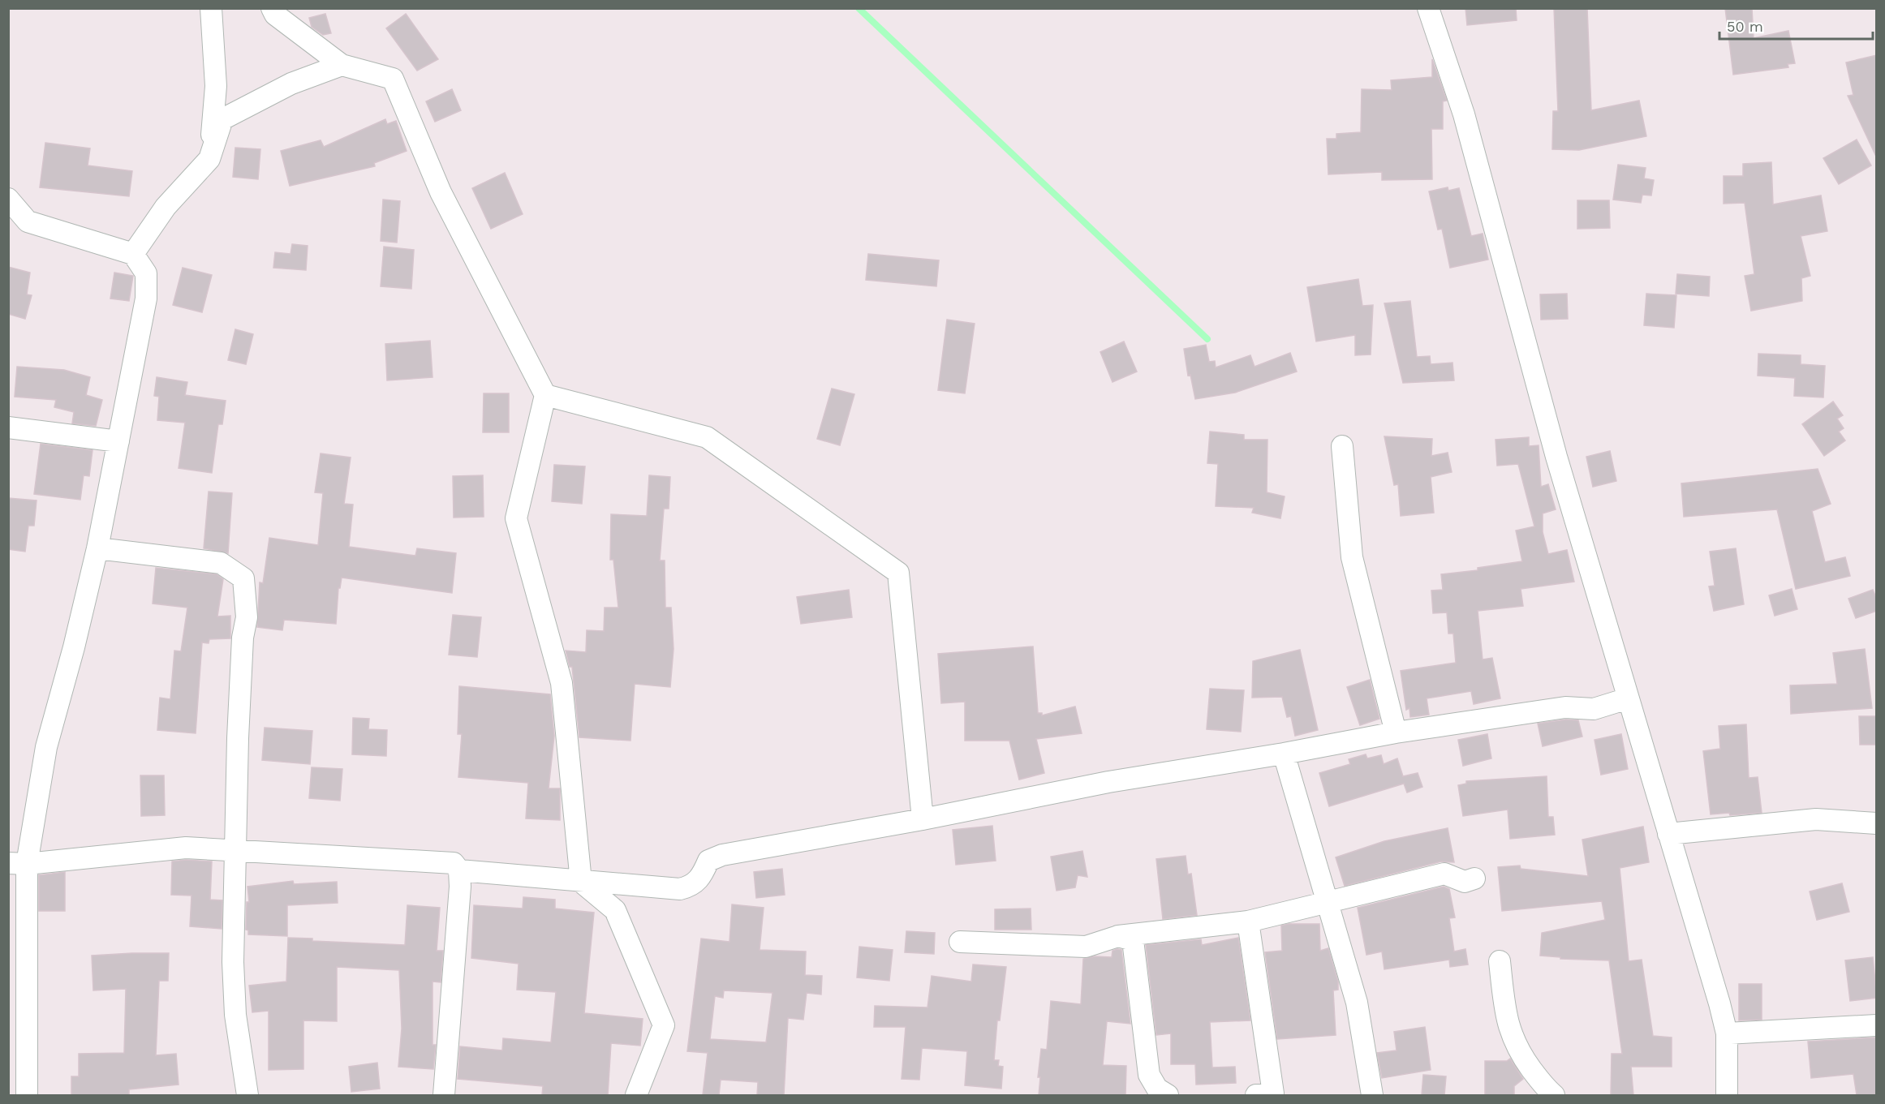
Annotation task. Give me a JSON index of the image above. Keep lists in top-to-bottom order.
{
  "scale_bar": "50 m"
}
